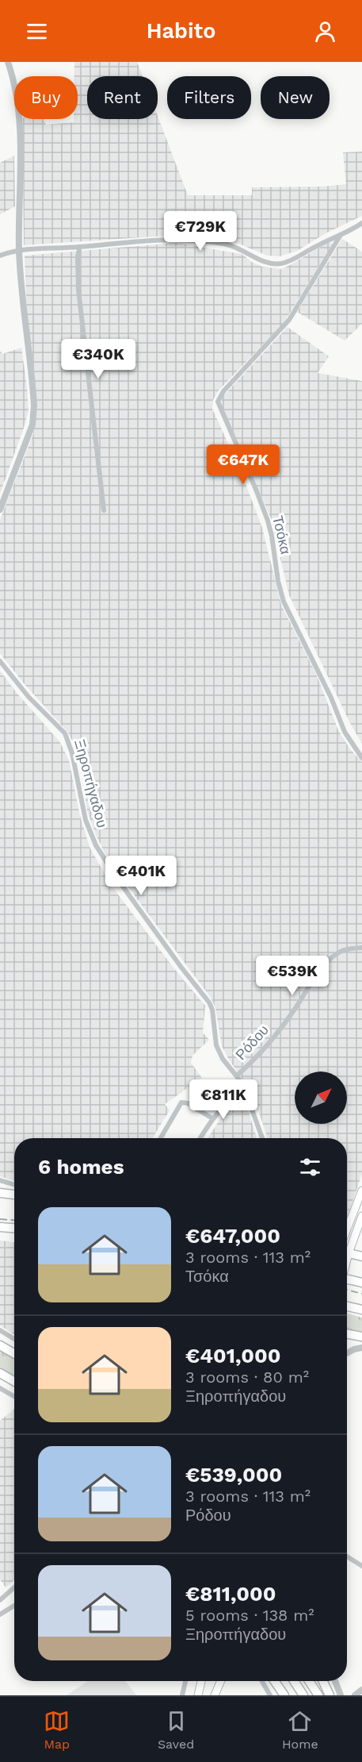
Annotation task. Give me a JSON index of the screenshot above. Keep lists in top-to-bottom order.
{
  "streets": {
    "street": ["Τσόκα", "Ξηροπήγαδου", "Ρόδου"]
  },
  "crossings": [
    ["Ξηροπήγαδου", "Ρόδου"]
  ],
  "north": "top right",
  "page": {
    "header": "Habito",
    "chip": [
      "Buy",
      "Rent",
      "Filters",
      "New"
    ],
    "price": [
      "€729K",
      "€340K",
      "€647K",
      "€401K",
      "€539K",
      "€811K"
    ],
    "heading": "6 homes",
    "list": [
      {
        "name": "€647,000",
        "note": "3 rooms · 113 m² · Τσόκα"
      },
      {
        "name": "€401,000",
        "note": "3 rooms · 80 m² · Ξηροπήγαδου"
      },
      {
        "name": "€539,000",
        "note": "3 rooms · 113 m² · Ρόδου"
      },
      {
        "name": "€811,000",
        "note": "5 rooms · 138 m² · Ξηροπήγαδου"
      }
    ],
    "tabs": ["Map", "Saved", "Home"]
  }
}
